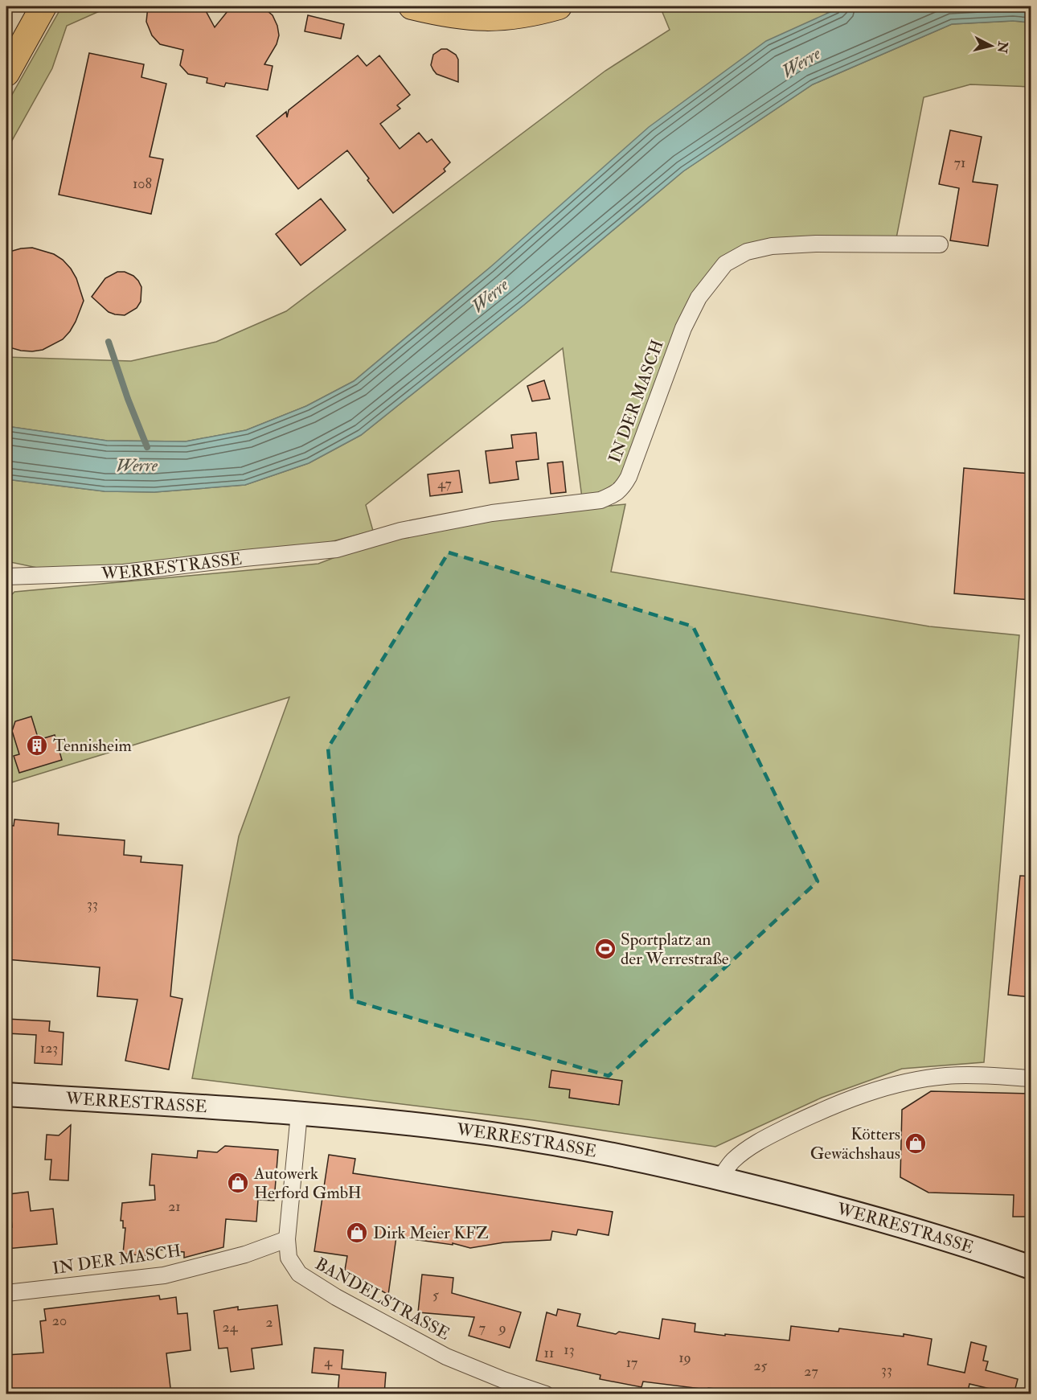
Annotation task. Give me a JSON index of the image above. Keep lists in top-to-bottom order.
{
  "streets": {
    "main road": ["WERRESTRASSE"],
    "street": ["IN DER MASCH", "BANDELSTRASSE"]
  },
  "crossings": [
    ["IN DER MASCH", "WERRESTRASSE"],
    ["IN DER MASCH", "BANDELSTRASSE"],
    ["WERRESTRASSE", "BANDELSTRASSE"]
  ],
  "water": ["Werre"],
  "places": {
    "building": ["Tennisheim"],
    "sports": ["Sportplatz an der Werrestraße"],
    "shop": ["Kötters Gewächshaus", "Autowerk Herford GmbH", "Dirk Meier KFZ"]
  },
  "house_numbers": [
    "71",
    "108",
    "47",
    "33",
    "123",
    "21",
    "5",
    "20",
    "2",
    "24",
    "7",
    "9",
    "13",
    "11",
    "19",
    "4",
    "17",
    "25",
    "33",
    "27"
  ],
  "north": "right"
}
